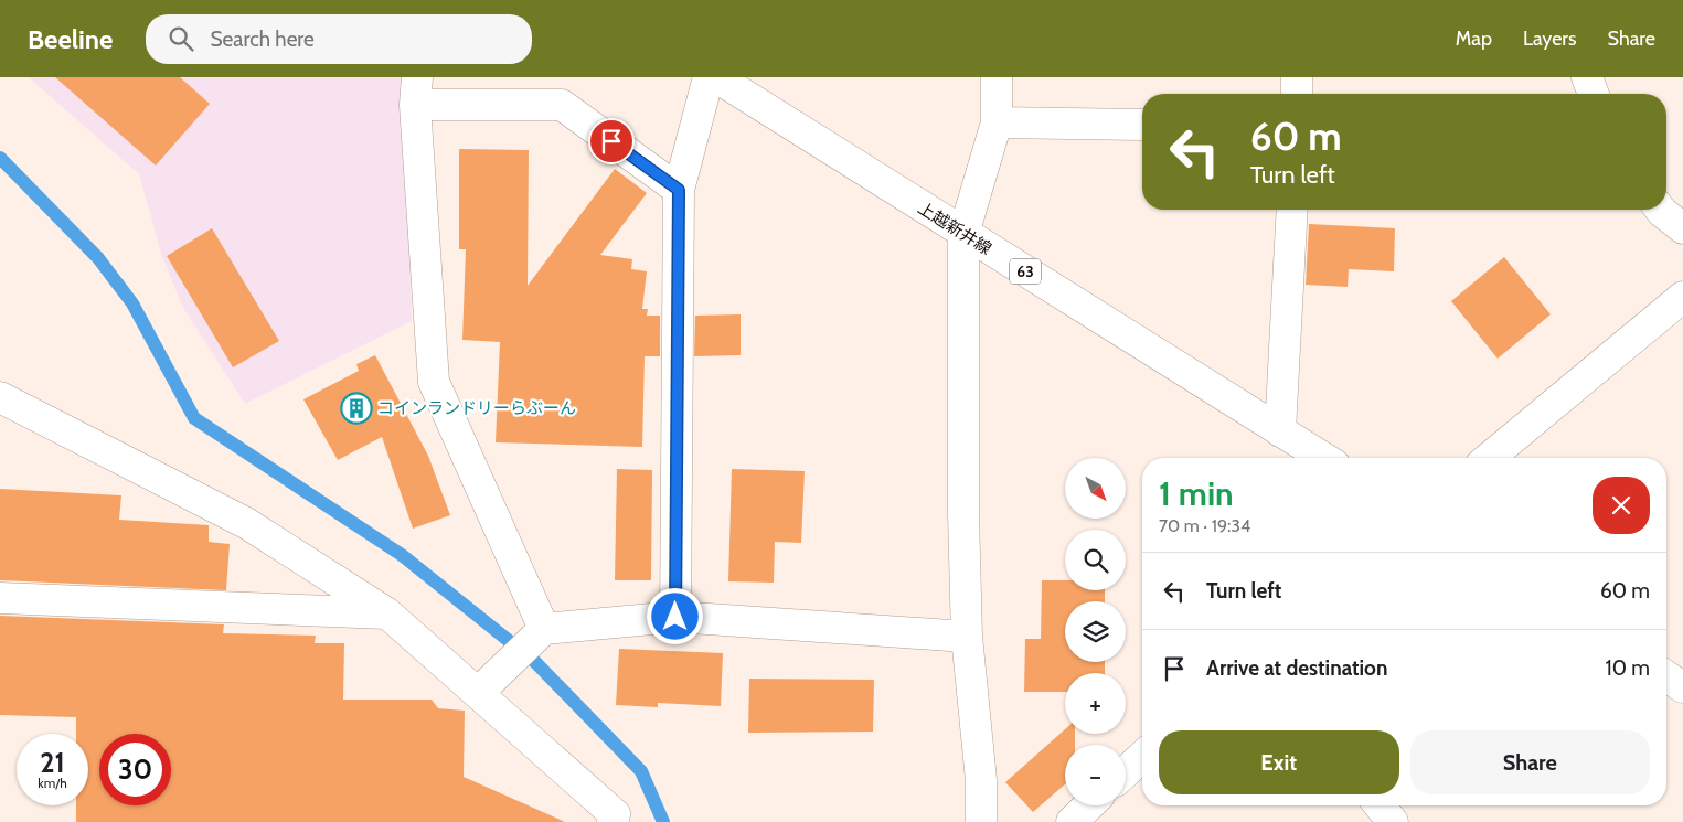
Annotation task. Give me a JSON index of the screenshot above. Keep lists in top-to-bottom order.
{
  "streets": {
    "street": ["上越新井線", "63"]
  },
  "places": {
    "building": ["コインランドリーらぶーん"]
  },
  "north": "bottom right",
  "page": {
    "header": "Beeline",
    "search": "Search here",
    "nav": ["Map", "Layers", "Share"],
    "turn": ["60 m", "Turn left"],
    "map_buttons": ["+", "−"],
    "heading": ["1 min", "70 m · 19:34"],
    "list": [
      {
        "name": "Turn left",
        "value": "60 m"
      },
      {
        "name": "Arrive at destination",
        "value": "10 m"
      }
    ],
    "buttons": ["Exit", "Share"],
    "speed": "21 km/h",
    "limit": "30"
  }
}
